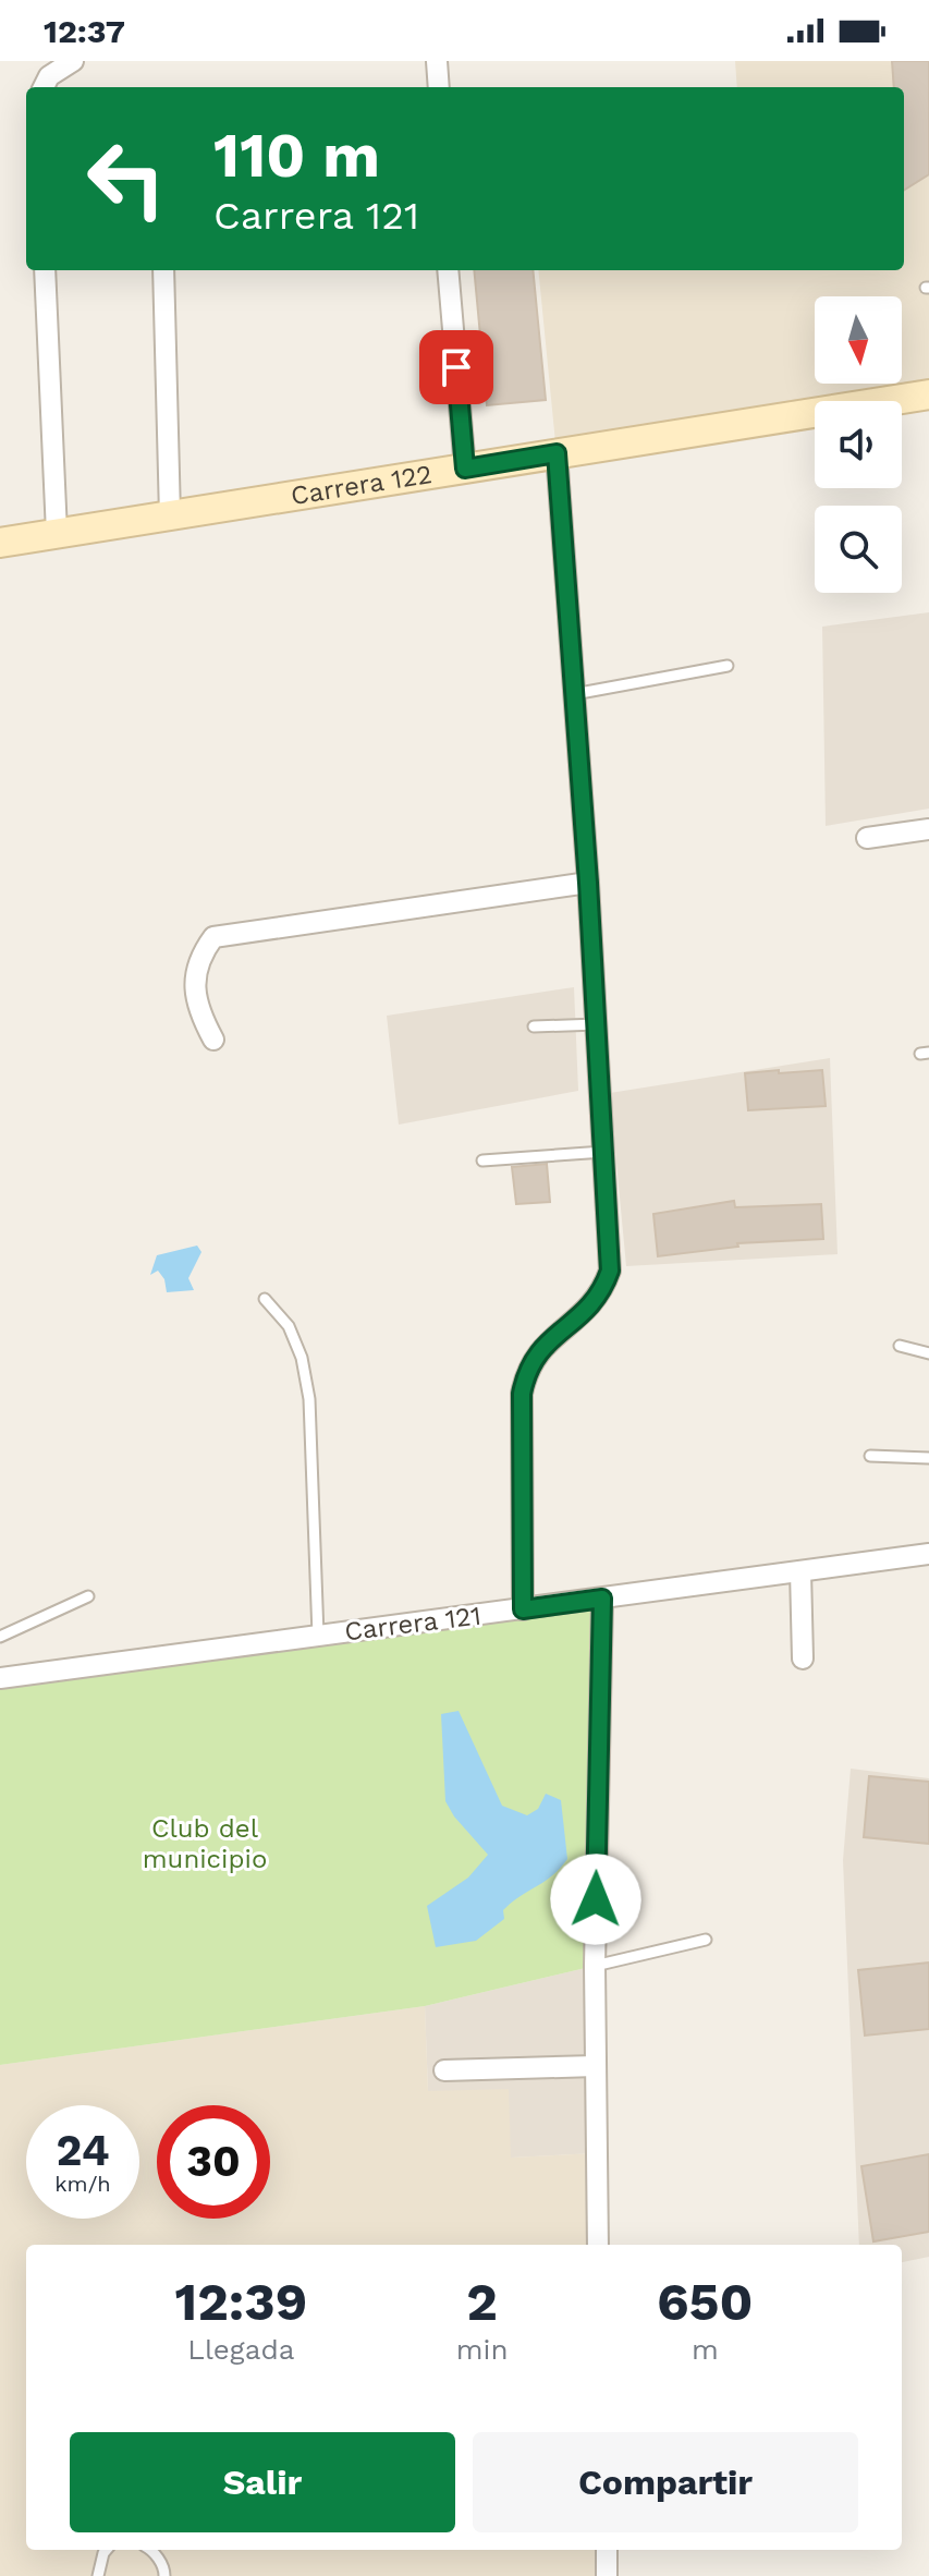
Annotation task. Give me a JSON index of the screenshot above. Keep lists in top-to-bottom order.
{
  "streets": {
    "street": ["Carrera 122", "Carrera 121"]
  },
  "parks": ["Club del municipio"],
  "north": "bottom",
  "page": {
    "status": "12:37",
    "turn": ["110 m", "Carrera 121"],
    "speed": "24 km/h",
    "limit": "30",
    "eta": [
      "12:39",
      "Llegada",
      "2",
      "min",
      "650",
      "m"
    ],
    "buttons": ["Salir", "Compartir"]
  }
}
